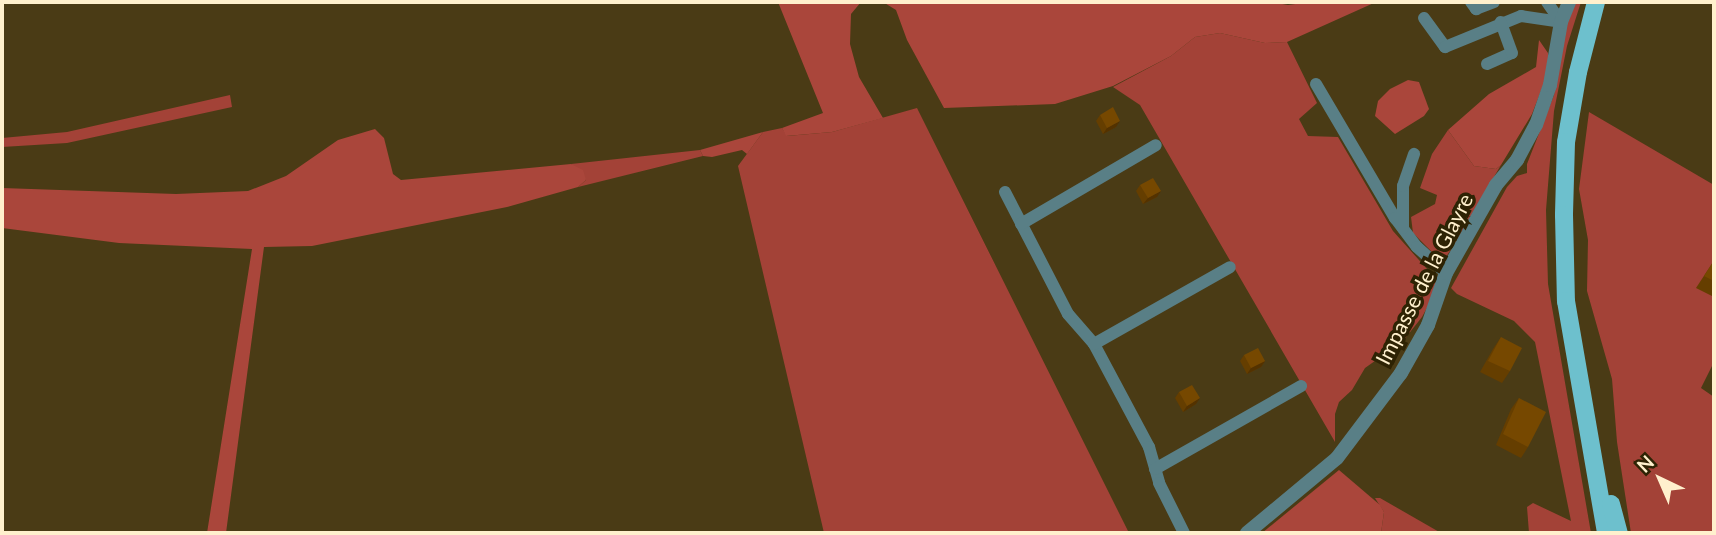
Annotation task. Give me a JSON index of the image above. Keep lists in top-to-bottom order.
{
  "streets": {
    "street": ["Impasse de la Glayre"]
  },
  "north": "top left"
}
